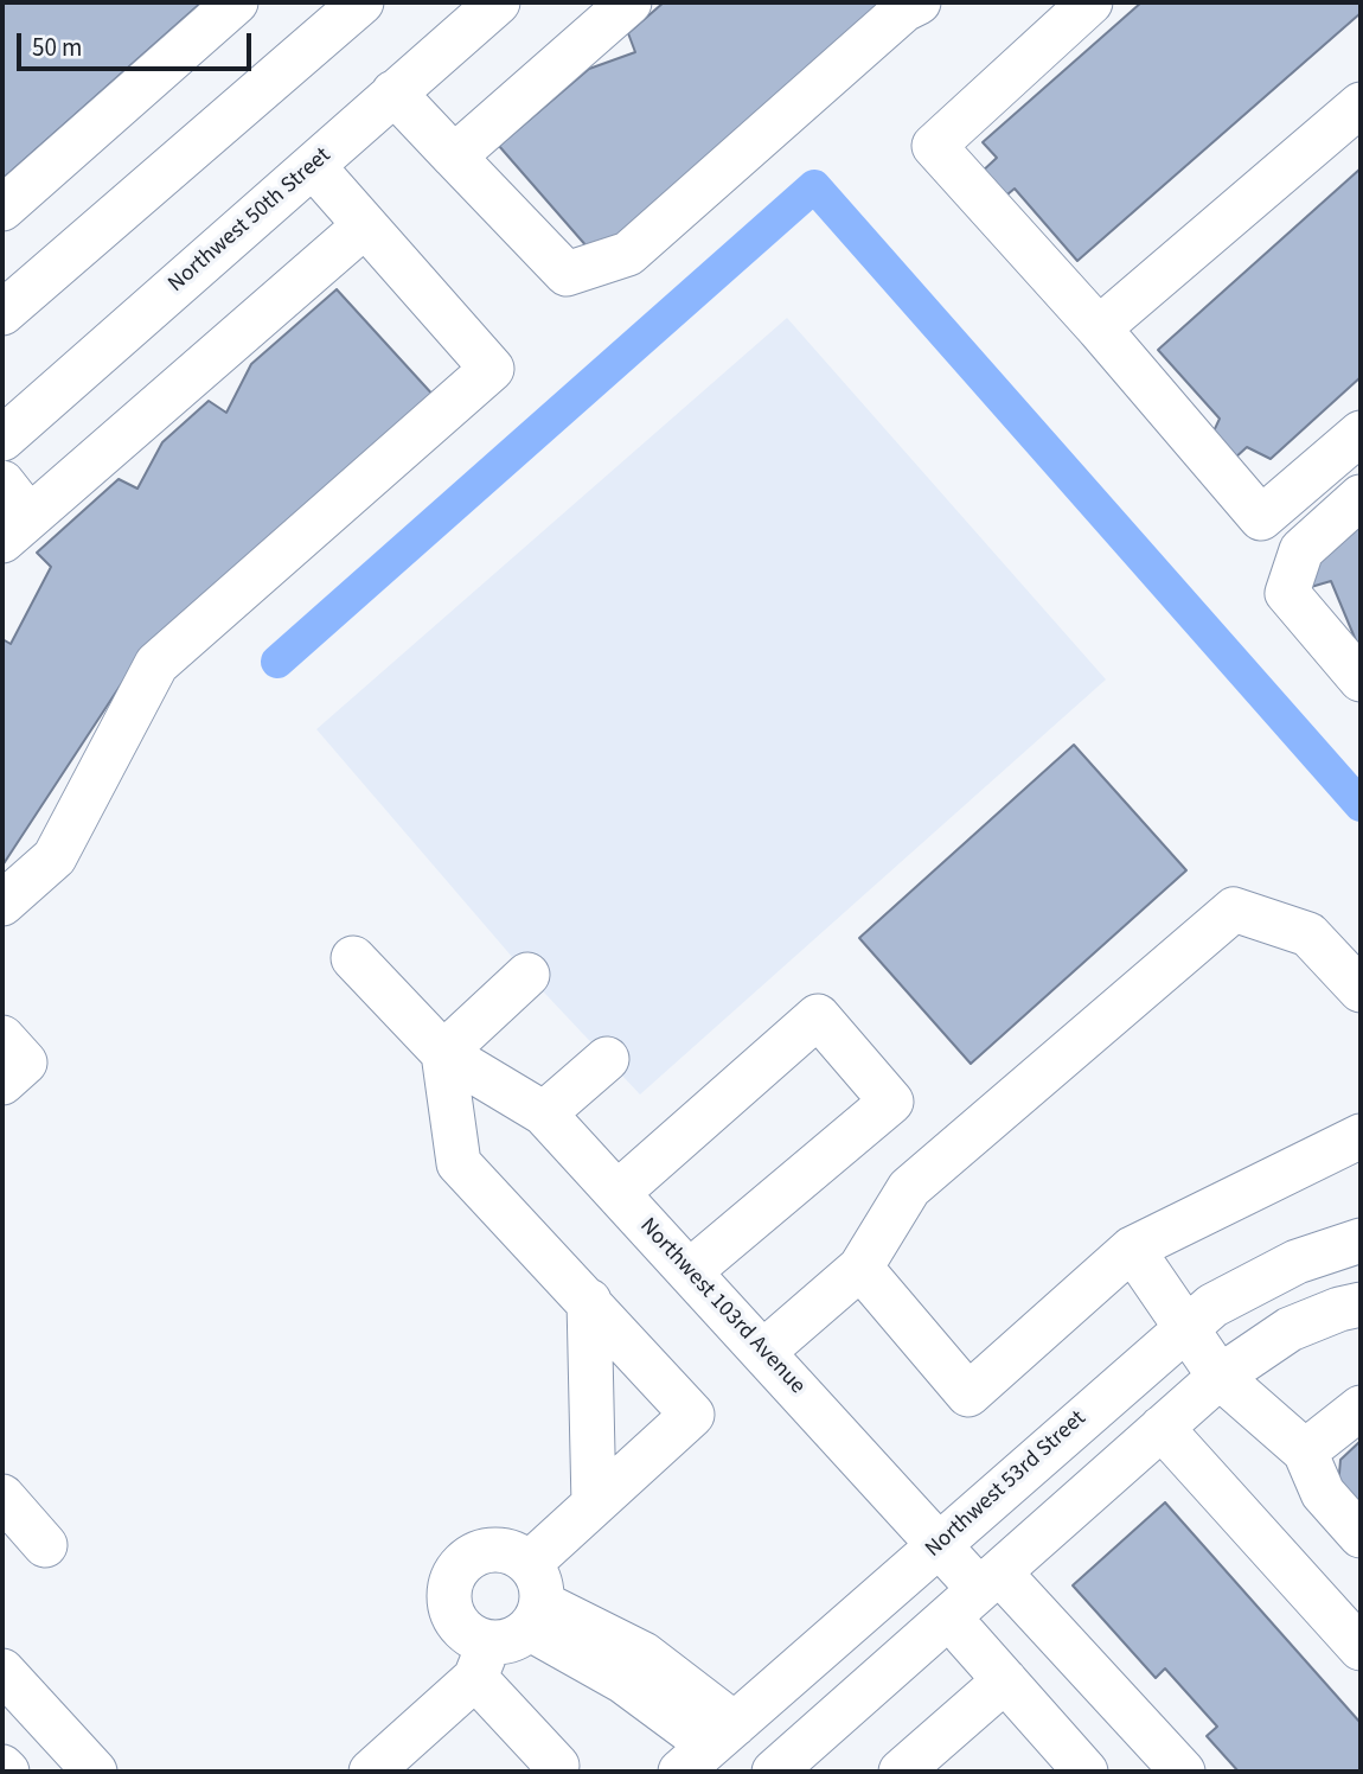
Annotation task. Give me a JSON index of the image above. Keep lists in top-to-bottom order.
{
  "streets": {
    "street": ["Northwest 50th Street", "Northwest 103rd Avenue", "Northwest 53rd Street"]
  },
  "crossings": [
    ["Northwest 103rd Avenue", "Northwest 53rd Street"]
  ],
  "scale_bar": "50 m"
}
